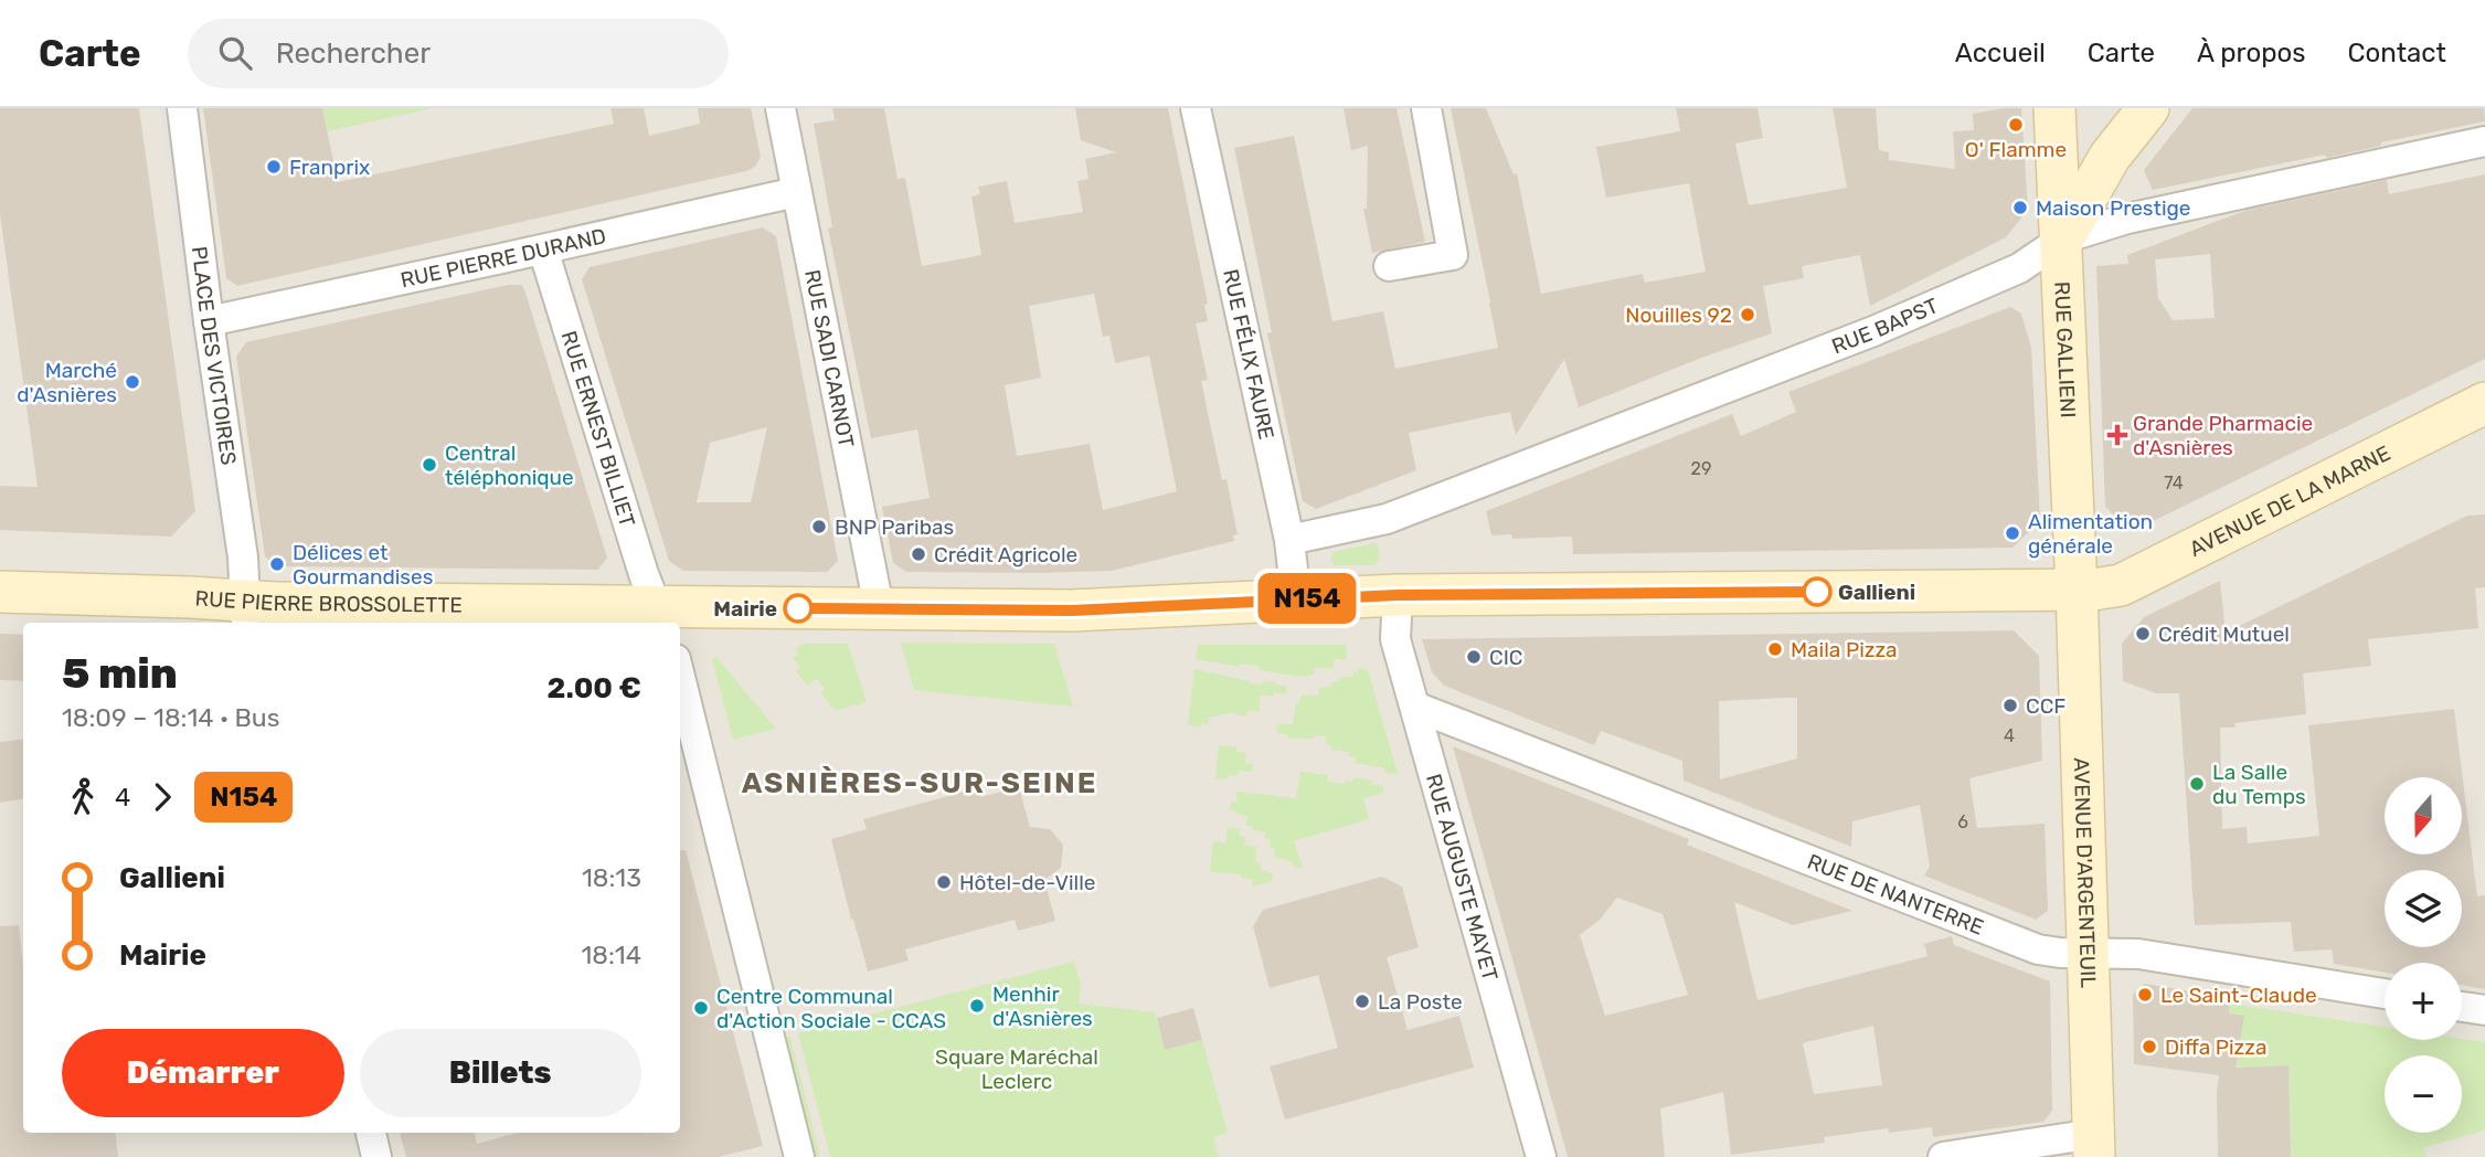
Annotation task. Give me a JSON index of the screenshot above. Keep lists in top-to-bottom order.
{
  "streets": {
    "main road": [
      "RUE GALLIENI",
      "AVENUE DE LA MARNE",
      "RUE PIERRE BROSSOLETTE",
      "AVENUE D'ARGENTEUIL"
    ],
    "street": [
      "RUE PIERRE DURAND",
      "RUE BAPST",
      "RUE FÉLIX FAURE",
      "PLACE DES VICTOIRES",
      "RUE SADI CARNOT",
      "RUE ERNEST BILLIET",
      "RUE AUGUSTE MAYET",
      "RUE DE NANTERRE"
    ]
  },
  "crossings": [
    ["RUE PIERRE DURAND", "PLACE DES VICTOIRES"],
    ["RUE PIERRE DURAND", "RUE SADI CARNOT"],
    ["RUE PIERRE DURAND", "RUE ERNEST BILLIET"],
    ["RUE BAPST", "RUE GALLIENI"],
    ["RUE BAPST", "RUE FÉLIX FAURE"],
    ["RUE GALLIENI", "AVENUE DE LA MARNE"],
    ["RUE GALLIENI", "AVENUE D'ARGENTEUIL"],
    ["RUE FÉLIX FAURE", "AVENUE DE LA MARNE"],
    ["PLACE DES VICTOIRES", "RUE PIERRE BROSSOLETTE"],
    ["RUE SADI CARNOT", "AVENUE DE LA MARNE"],
    ["RUE SADI CARNOT", "RUE PIERRE BROSSOLETTE"],
    ["RUE ERNEST BILLIET", "RUE PIERRE BROSSOLETTE"],
    ["AVENUE DE LA MARNE", "RUE PIERRE BROSSOLETTE"],
    ["AVENUE DE LA MARNE", "AVENUE D'ARGENTEUIL"],
    ["AVENUE DE LA MARNE", "RUE AUGUSTE MAYET"],
    ["AVENUE D'ARGENTEUIL", "RUE DE NANTERRE"],
    ["RUE AUGUSTE MAYET", "RUE DE NANTERRE"]
  ],
  "districts": ["ASNIÈRES-SUR-SEINE"],
  "parks": ["Square Maréchal Leclerc"],
  "places": {
    "other": [
      "O' Flamme",
      "Franprix",
      "Maison Prestige",
      "Nouilles 92",
      "Marché d'Asnières",
      "Central téléphonique",
      "BNP Paribas",
      "Alimentation générale",
      "Crédit Agricole",
      "Délices et Gourmandises",
      "Gallieni",
      "Mairie",
      "Crédit Mutuel",
      "Maila Pizza",
      "CIC",
      "CCF",
      "La Salle du Temps",
      "Hôtel-de-Ville",
      "Le Saint-Claude",
      "La Poste",
      "Menhir d'Asnières",
      "Centre Communal d'Action Sociale - CCAS",
      "Diffa Pizza"
    ],
    "health": ["Grande Pharmacie d'Asnières"]
  },
  "lines": ["bus line N154"],
  "house_numbers": [
    "29",
    "74",
    "4",
    "6"
  ],
  "north": "bottom",
  "page": {
    "header": "Carte",
    "search": "Rechercher",
    "nav": [
      "Accueil",
      "Carte",
      "À propos",
      "Contact"
    ],
    "on_map": "N154",
    "heading": ["5 min", "18:09 – 18:14 · Bus", "2.00 €"],
    "legs": ["4", "N154"],
    "map_buttons": ["+", "−"],
    "list": [
      {
        "name": "Gallieni",
        "value": "18:13"
      },
      {
        "name": "Mairie",
        "value": "18:14"
      }
    ],
    "buttons": ["Démarrer", "Billets"]
  }
}
